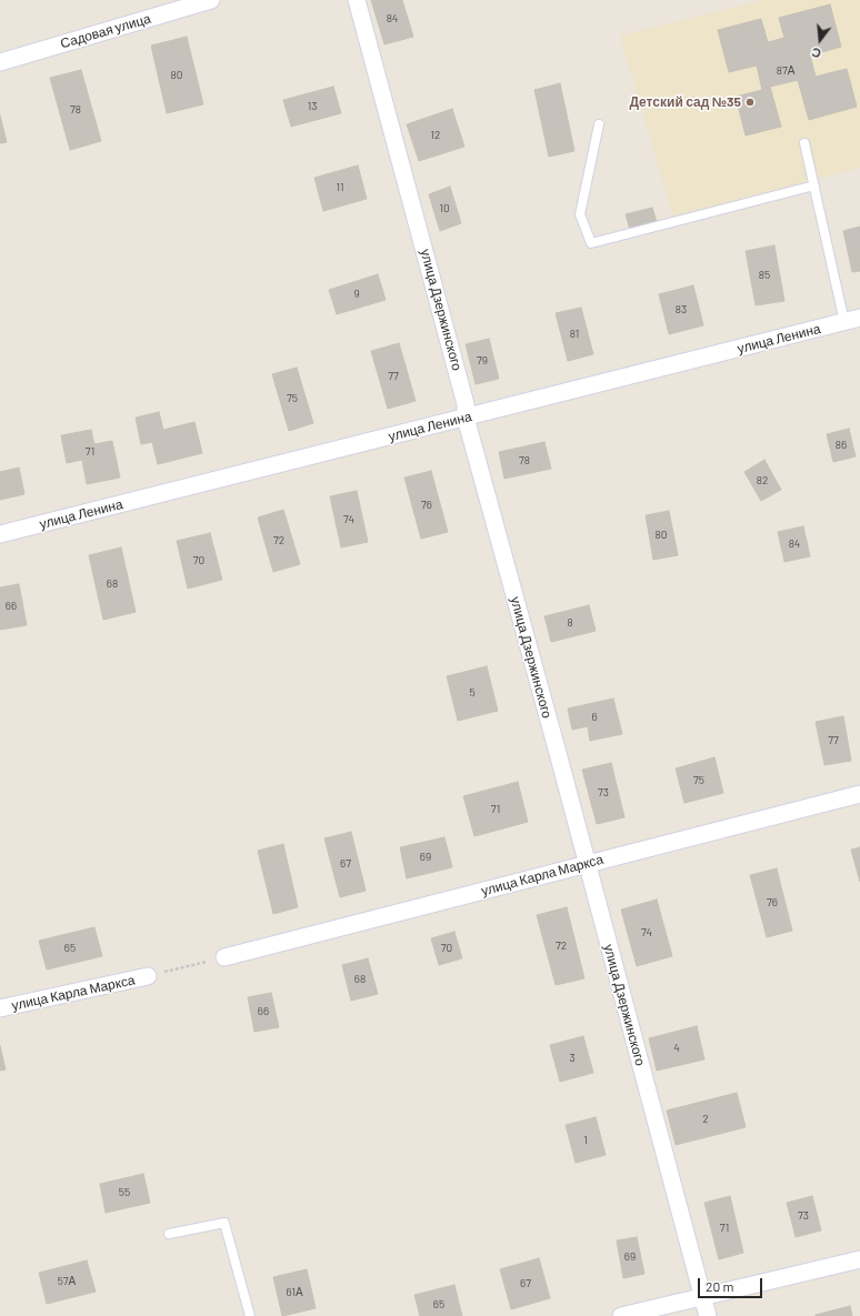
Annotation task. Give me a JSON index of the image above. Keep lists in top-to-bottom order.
{
  "streets": {
    "street": [
      "Садовая улица",
      "улица Дзержинского",
      "улица Ленина",
      "улица Карла Маркса"
    ]
  },
  "crossings": [
    ["улица Дзержинского", "улица Ленина"],
    ["улица Дзержинского", "улица Карла Маркса"]
  ],
  "places": ["Детский сад №35"],
  "house_numbers": [
    "84",
    "87А",
    "80",
    "13",
    "78",
    "12",
    "11",
    "10",
    "85",
    "9",
    "83",
    "81",
    "79",
    "77",
    "75",
    "86",
    "71",
    "78",
    "82",
    "76",
    "74",
    "80",
    "72",
    "84",
    "70",
    "68",
    "66",
    "8",
    "5",
    "6",
    "77",
    "75",
    "73",
    "71",
    "69",
    "67",
    "76",
    "74",
    "72",
    "65",
    "70",
    "68",
    "66",
    "4",
    "3",
    "2",
    "1",
    "55",
    "73",
    "71",
    "69",
    "57А",
    "67",
    "61А",
    "65"
  ],
  "scale_bar": "20 m",
  "north": "bottom"
}
